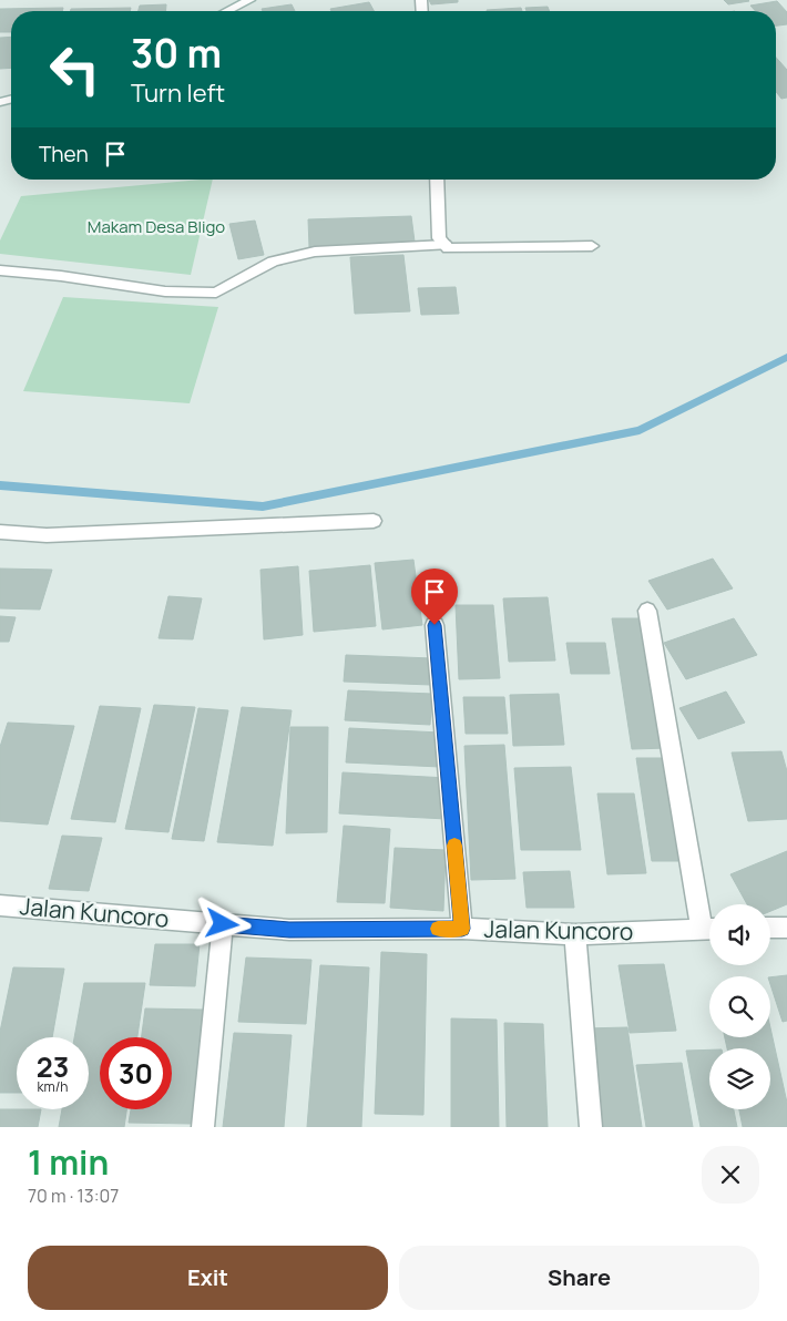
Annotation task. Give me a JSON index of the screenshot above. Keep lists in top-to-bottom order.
{
  "streets": {
    "street": ["Jalan Kuncoro"]
  },
  "parks": ["Makam Desa Bligo"],
  "page": {
    "turn": ["30 m", "Turn left"],
    "then": "Then",
    "speed": "23 km/h",
    "limit": "30",
    "heading": ["1 min", "70 m · 13:07"],
    "buttons": ["Exit", "Share"]
  }
}
